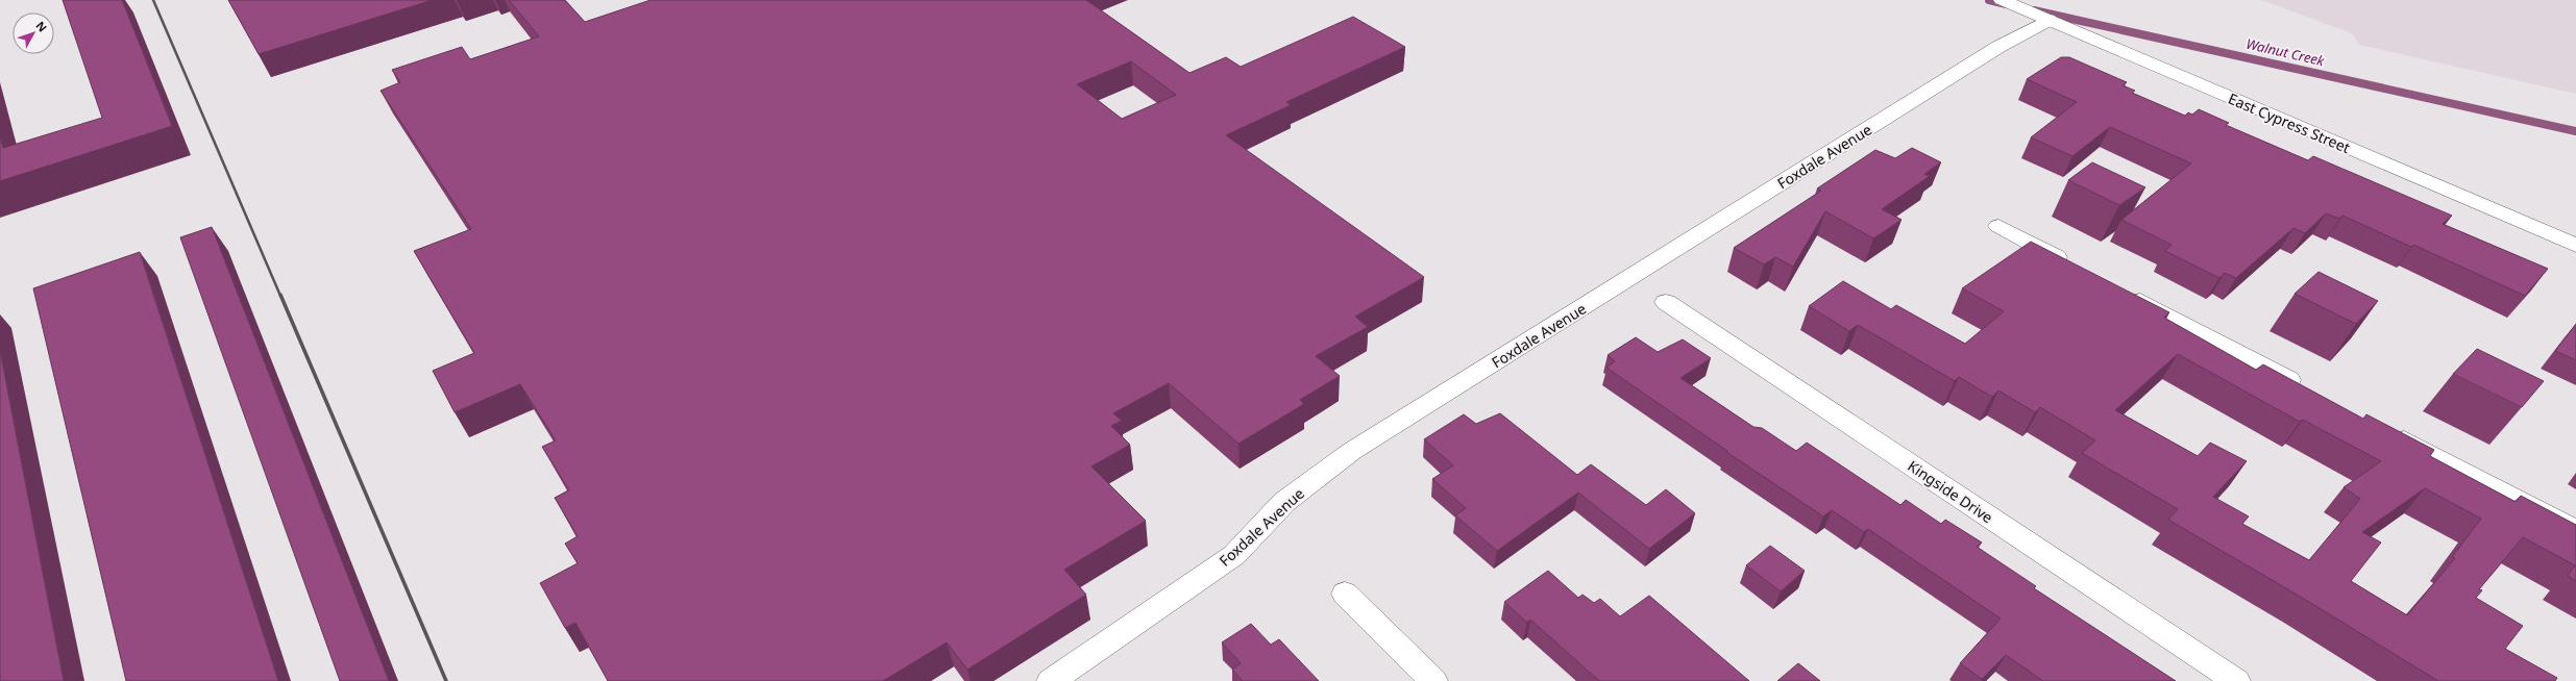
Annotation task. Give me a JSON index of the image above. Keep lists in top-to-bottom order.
{
  "streets": {
    "street": ["East Cypress Street", "Foxdale Avenue", "Kingside Drive"]
  },
  "crossings": [
    ["East Cypress Street", "Foxdale Avenue"]
  ],
  "water": ["Walnut Creek"],
  "north": "top right"
}
